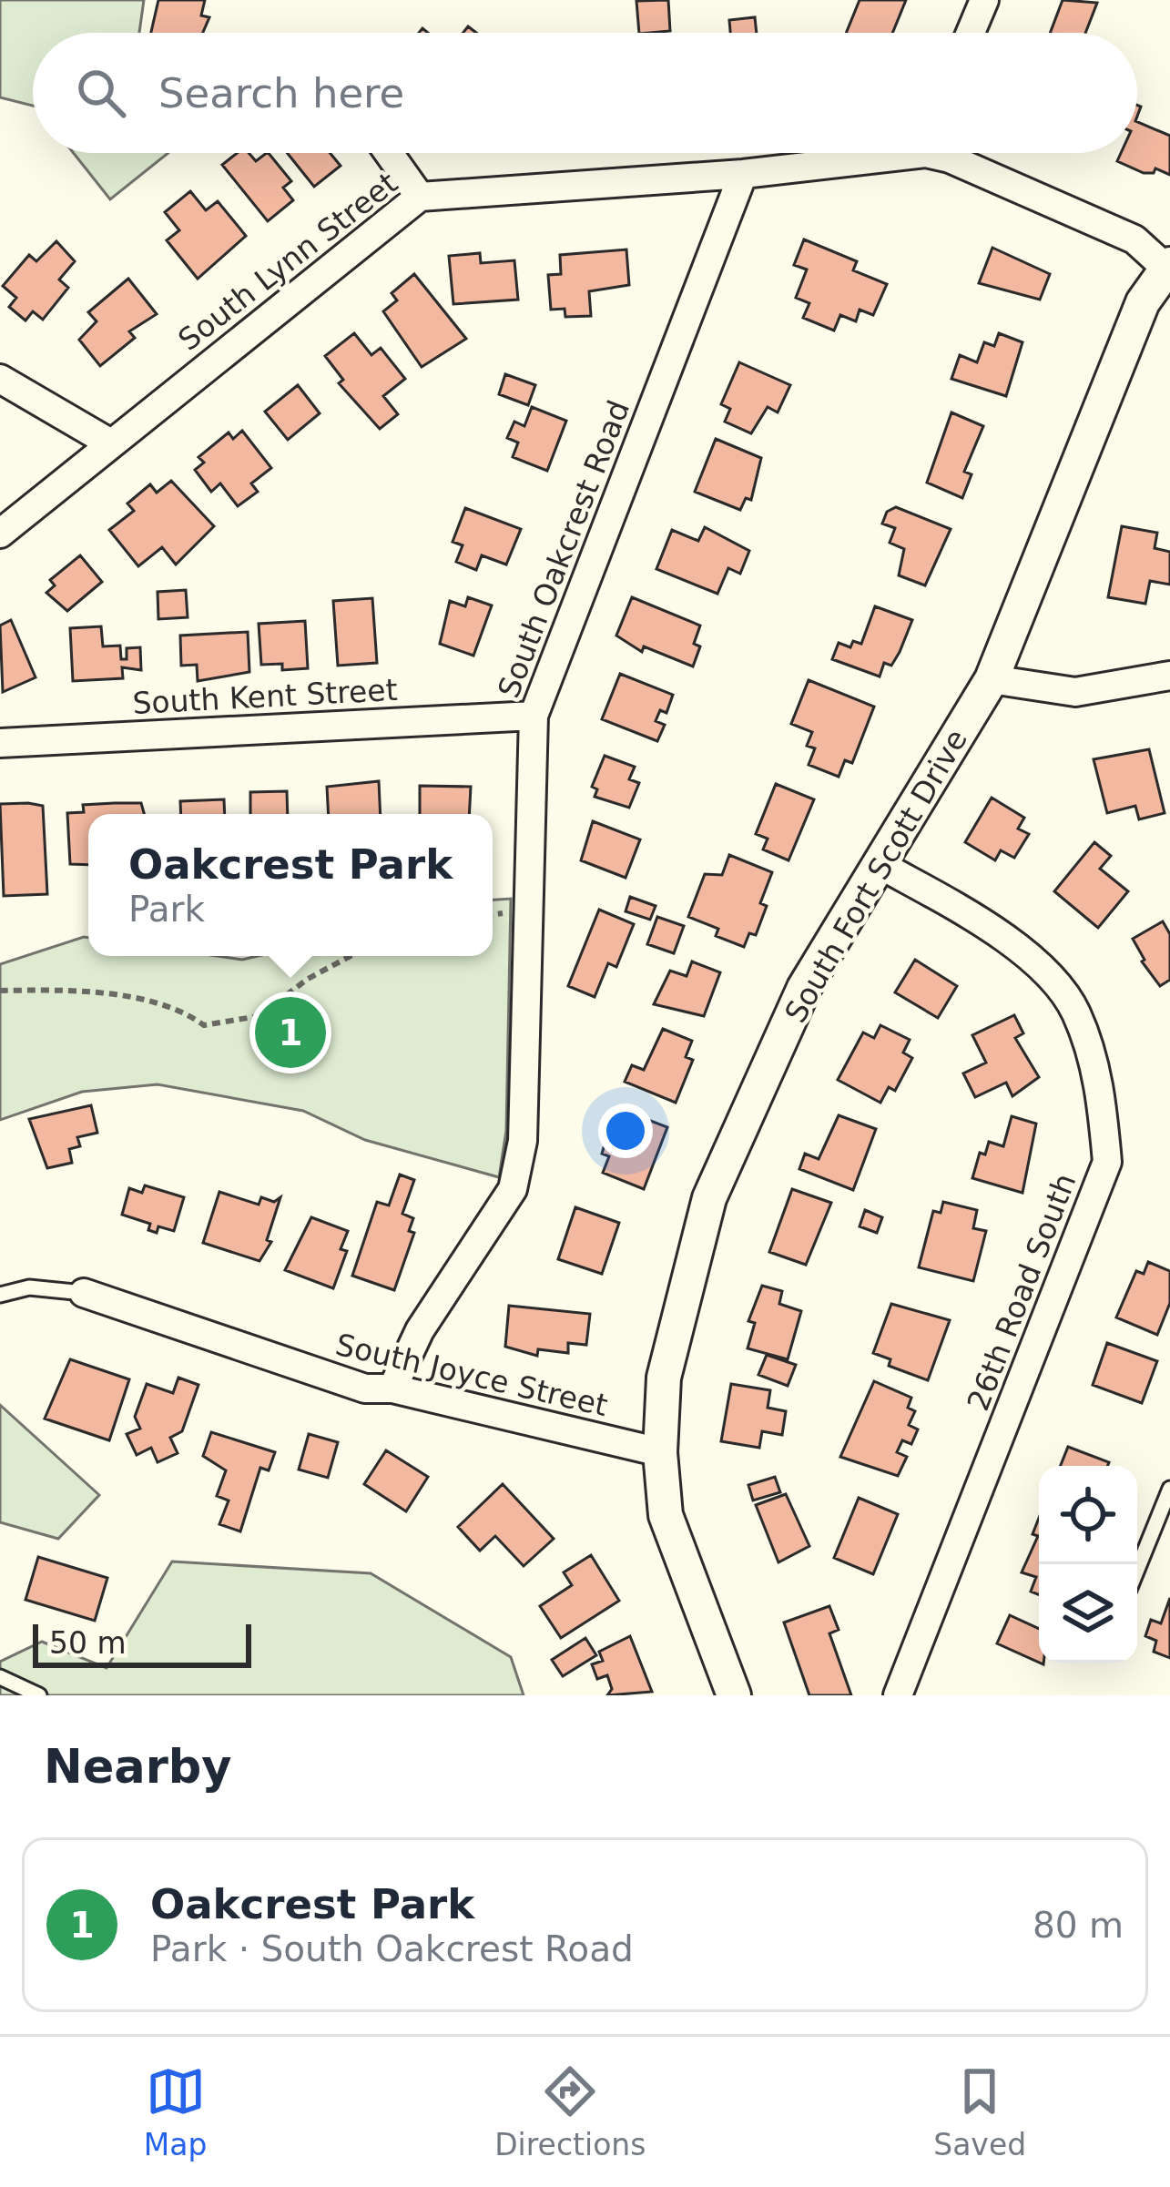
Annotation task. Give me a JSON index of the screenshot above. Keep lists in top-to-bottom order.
{
  "streets": {
    "street": [
      "South Lynn Street",
      "South Oakcrest Road",
      "South Kent Street",
      "South Fort Scott Drive",
      "26th Road South",
      "South Joyce Street"
    ]
  },
  "crossings": [
    ["South Lynn Street", "South Oakcrest Road"],
    ["South Lynn Street", "South Fort Scott Drive"],
    ["South Oakcrest Road", "South Kent Street"],
    ["South Oakcrest Road", "South Joyce Street"],
    ["South Fort Scott Drive", "26th Road South"],
    ["South Fort Scott Drive", "South Joyce Street"]
  ],
  "scale_bar": "50 m",
  "page": {
    "search": "Search here",
    "popup": ["Oakcrest Park", "Park"],
    "pins": "1",
    "scale": "50 m",
    "heading": "Nearby",
    "list": [
      {
        "mark": "1",
        "name": "Oakcrest Park",
        "note": "Park · South Oakcrest Road",
        "value": "80 m"
      }
    ],
    "nav": ["Map", "Directions", "Saved"]
  }
}
